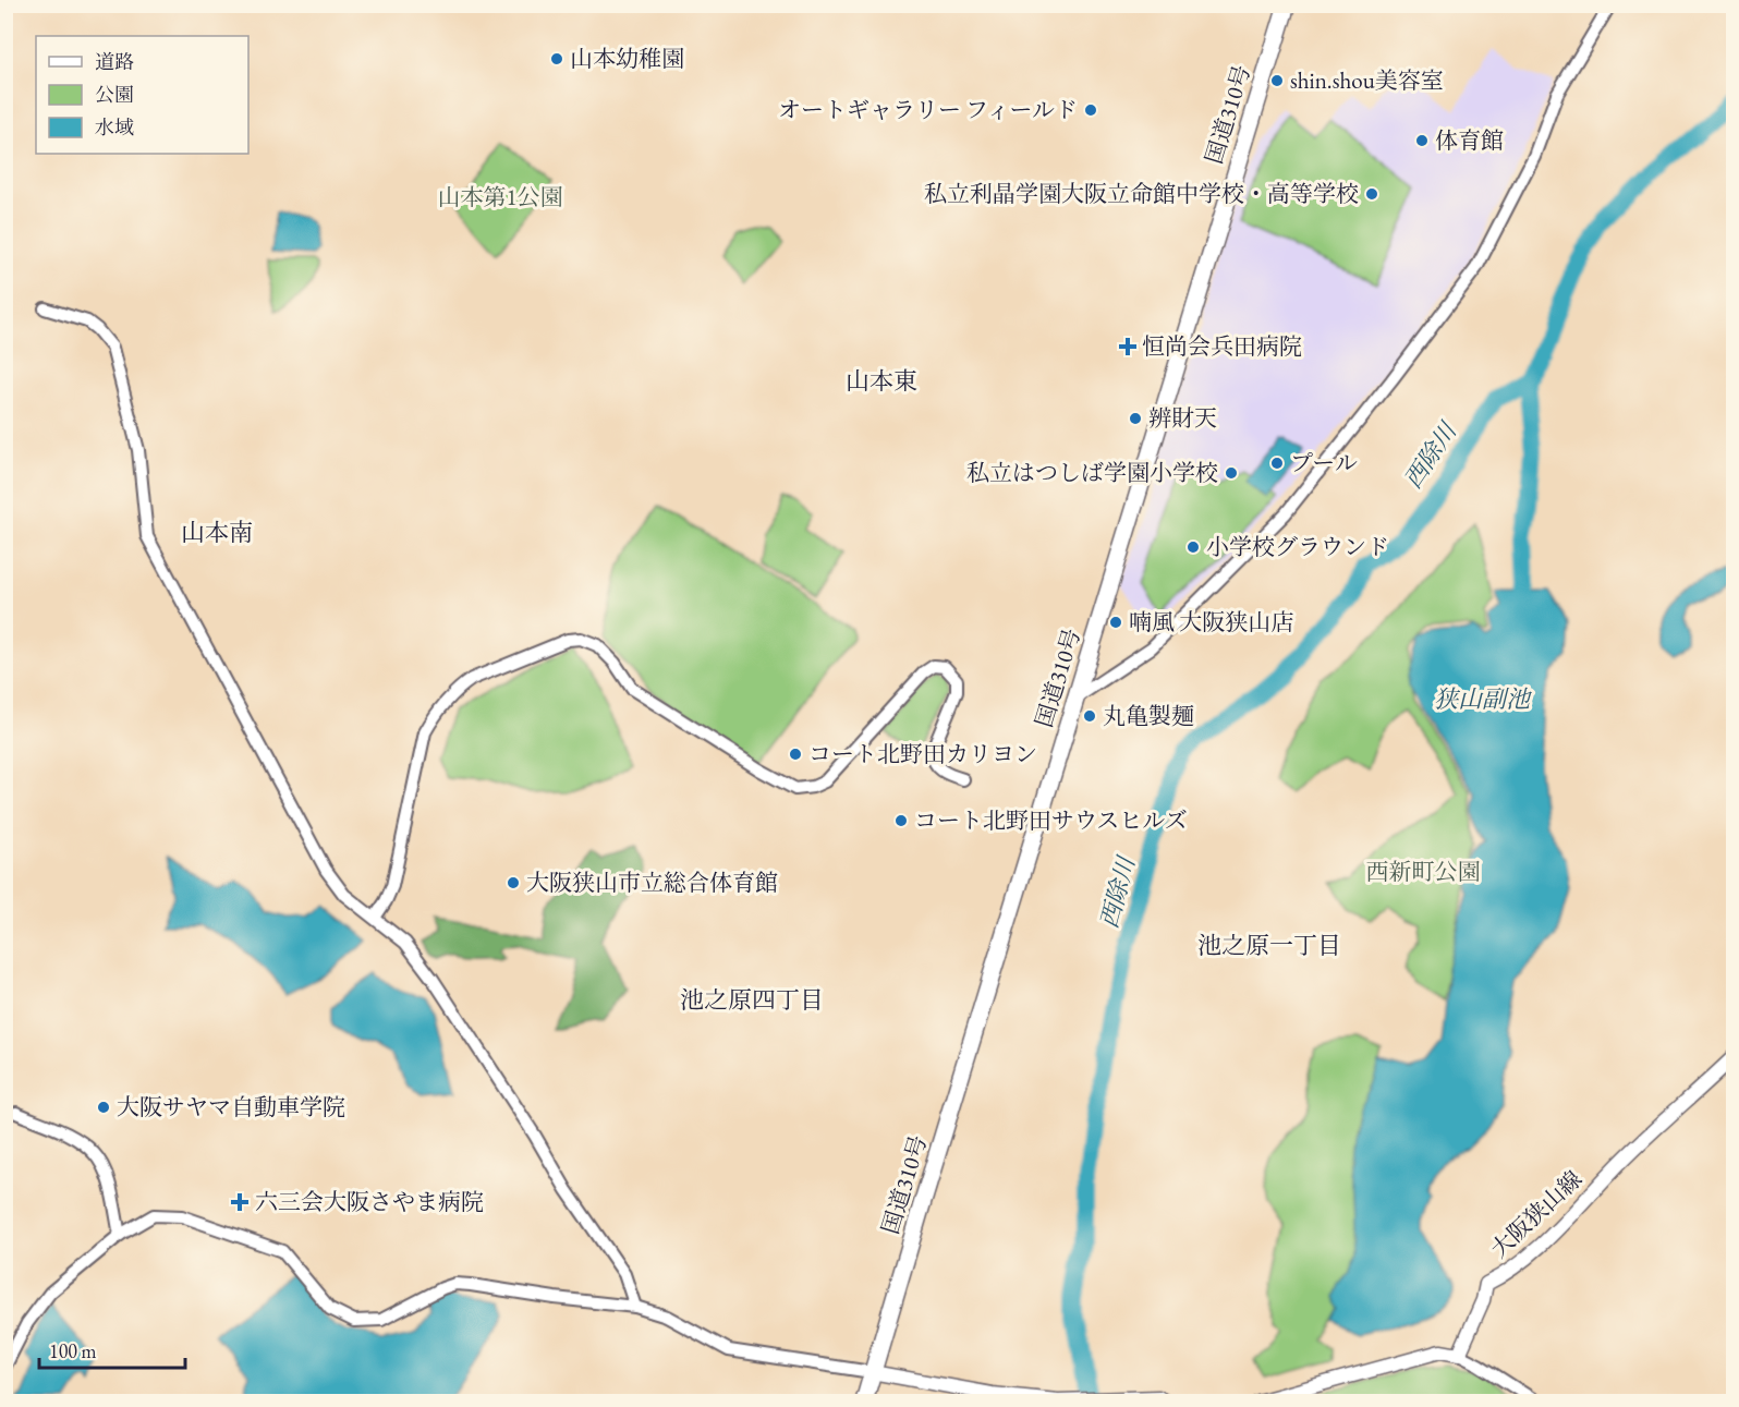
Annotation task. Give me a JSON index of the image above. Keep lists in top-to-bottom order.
{
  "streets": {
    "highway": ["国道310号"],
    "main road": ["大阪狭山線"]
  },
  "districts": [
    "山本東",
    "山本南",
    "池之原一丁目",
    "池之原四丁目"
  ],
  "water": ["西除川", "狭山副池"],
  "parks": ["山本第1公園", "西新町公園"],
  "places": {
    "other": [
      "山本幼稚園",
      "shin.shou美容室",
      "オートギャラリー フィールド",
      "体育館",
      "私立利晶学園大阪立命館中学校・高等学校",
      "辨財天",
      "プール",
      "私立はつしば学園小学校",
      "小学校グラウンド",
      "喃風 大阪狭山店",
      "丸亀製麺",
      "コート北野田カリヨン",
      "コート北野田サウスヒルズ",
      "大阪狭山市立総合体育館",
      "大阪サヤマ自動車学院"
    ],
    "health": ["恒尚会兵田病院", "六三会大阪さやま病院"]
  },
  "legend": ["道路", "公園", "水域"],
  "scale_bar": "100 m"
}
